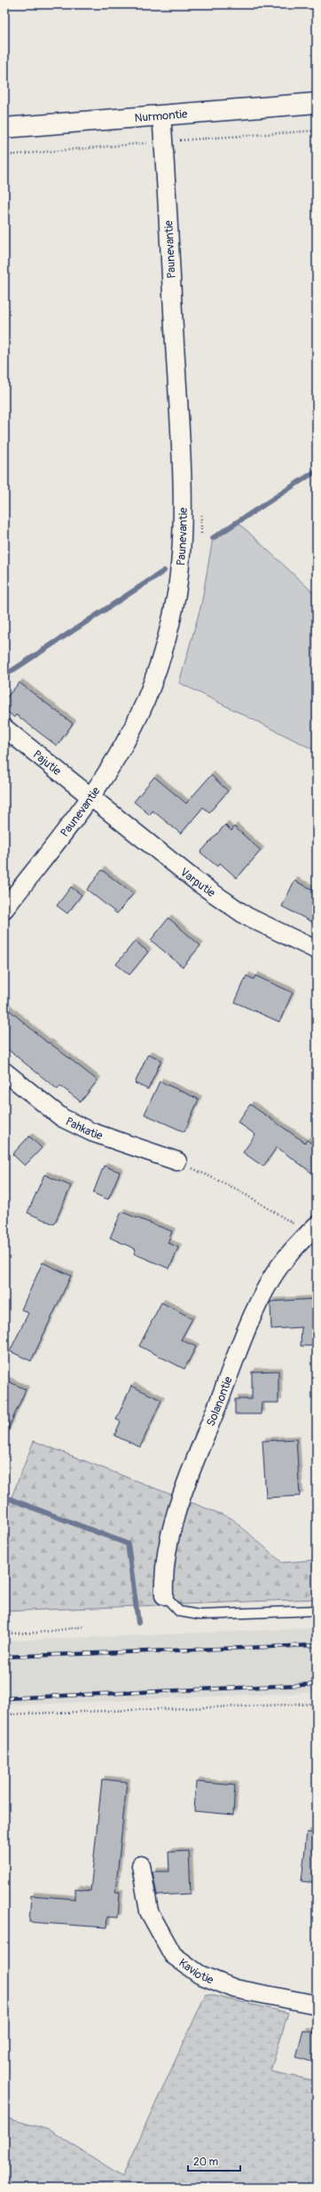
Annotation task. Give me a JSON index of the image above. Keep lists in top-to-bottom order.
{
  "streets": {
    "main road": ["Nurmontie"],
    "street": [
      "Paunevantie",
      "Pajutie",
      "Varputie",
      "Pahkatie",
      "Solanontie",
      "Kaviotie"
    ]
  },
  "crossings": [
    ["Nurmontie", "Paunevantie"],
    ["Paunevantie", "Pajutie"],
    ["Paunevantie", "Varputie"],
    ["Pajutie", "Varputie"]
  ],
  "scale_bar": "20 m"
}
